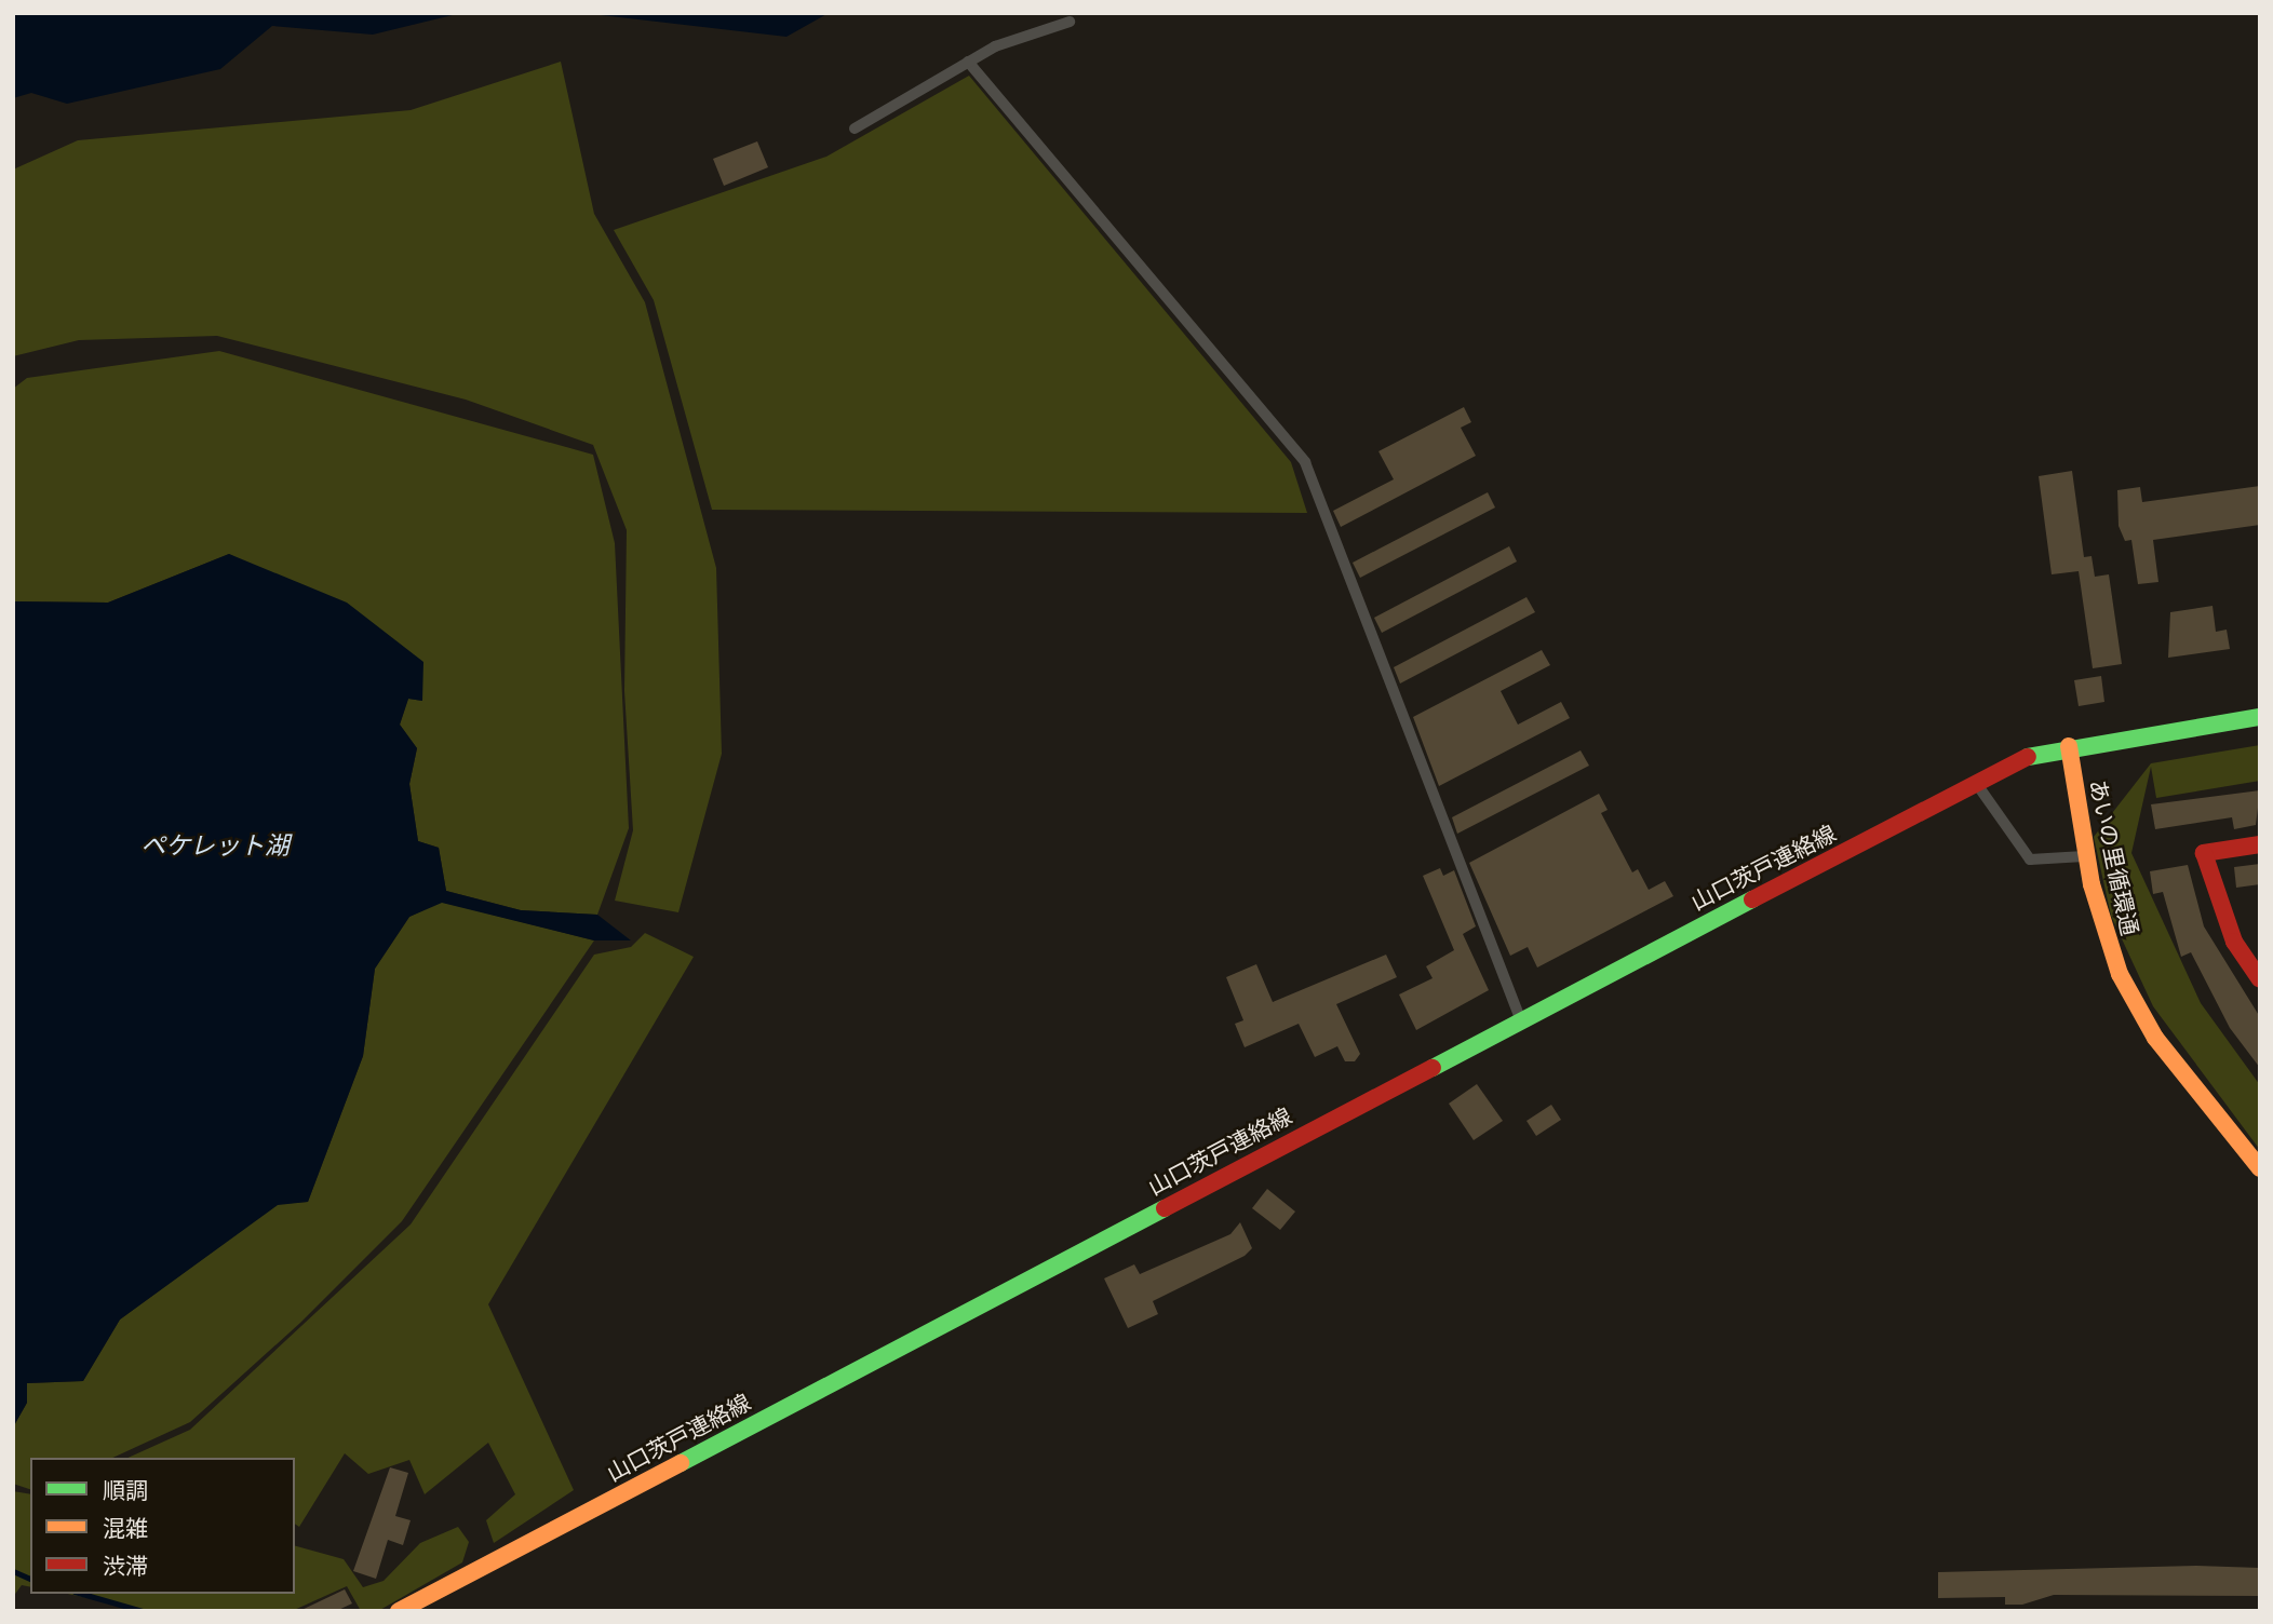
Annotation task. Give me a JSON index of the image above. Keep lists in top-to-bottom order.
{
  "streets": {
    "street": ["あいの里循環通", "山口茨戸連絡線"]
  },
  "crossings": [
    ["あいの里循環通", "山口茨戸連絡線"]
  ],
  "water": ["ペケレット湖"],
  "legend": ["順調", "混雑", "渋滞"]
}
